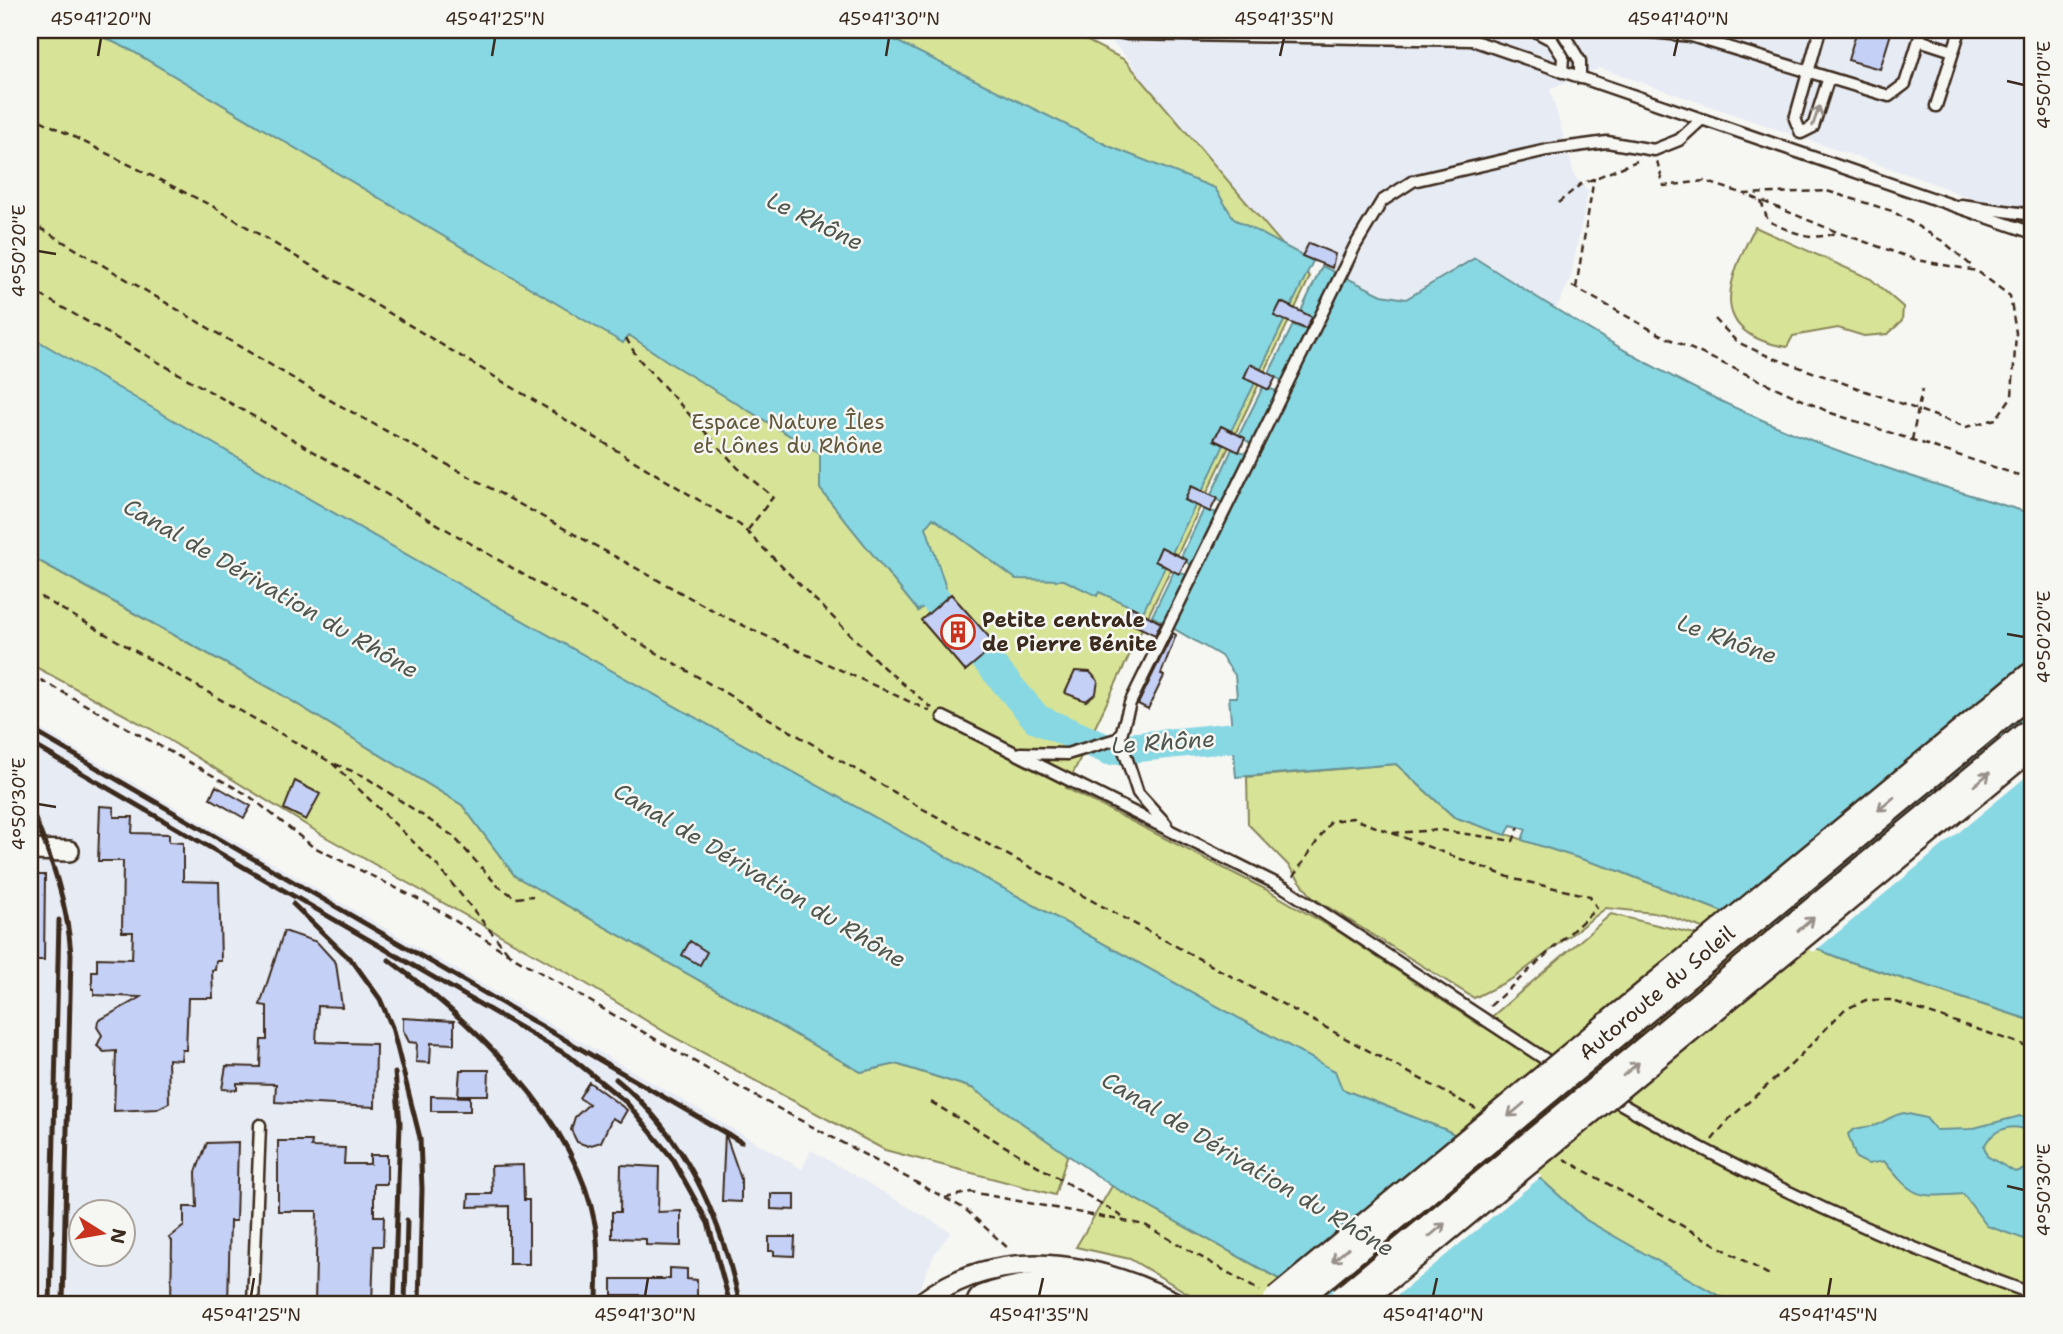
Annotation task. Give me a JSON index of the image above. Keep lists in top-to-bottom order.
{
  "streets": {
    "highway": ["Autoroute du Soleil"]
  },
  "water": ["Le Rhône", "Canal de Dérivation du Rhône"],
  "parks": ["Espace Nature Îles et Lônes du Rhône"],
  "places": {
    "building": ["Petite centrale de Pierre Bénite"]
  },
  "north": "right",
  "coordinates": [
    "45°41'20\"N",
    "45°41'25\"N",
    "45°41'30\"N",
    "45°41'35\"N",
    "45°41'40\"N",
    "4°50'10\"E",
    "4°50'20\"E",
    "4°50'30\"E",
    "45°41'45\"N"
  ]
}
